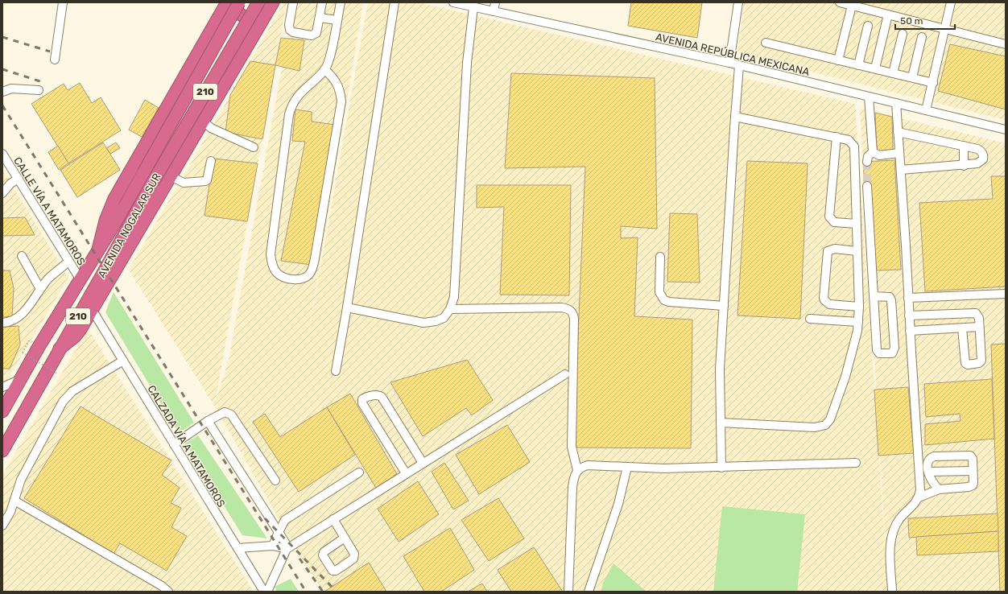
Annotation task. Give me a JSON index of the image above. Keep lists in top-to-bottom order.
{
  "streets": {
    "highway": ["210", "AVENIDA NOGALAR SUR"],
    "street": ["AVENIDA REPÚBLICA MEXICANA", "CALLE VÍA A MATAMOROS", "CALZADA VÍA A MATAMOROS"]
  },
  "crossings": [
    ["CALLE VÍA A MATAMOROS", "AVENIDA NOGALAR SUR"]
  ],
  "scale_bar": "50 m"
}
